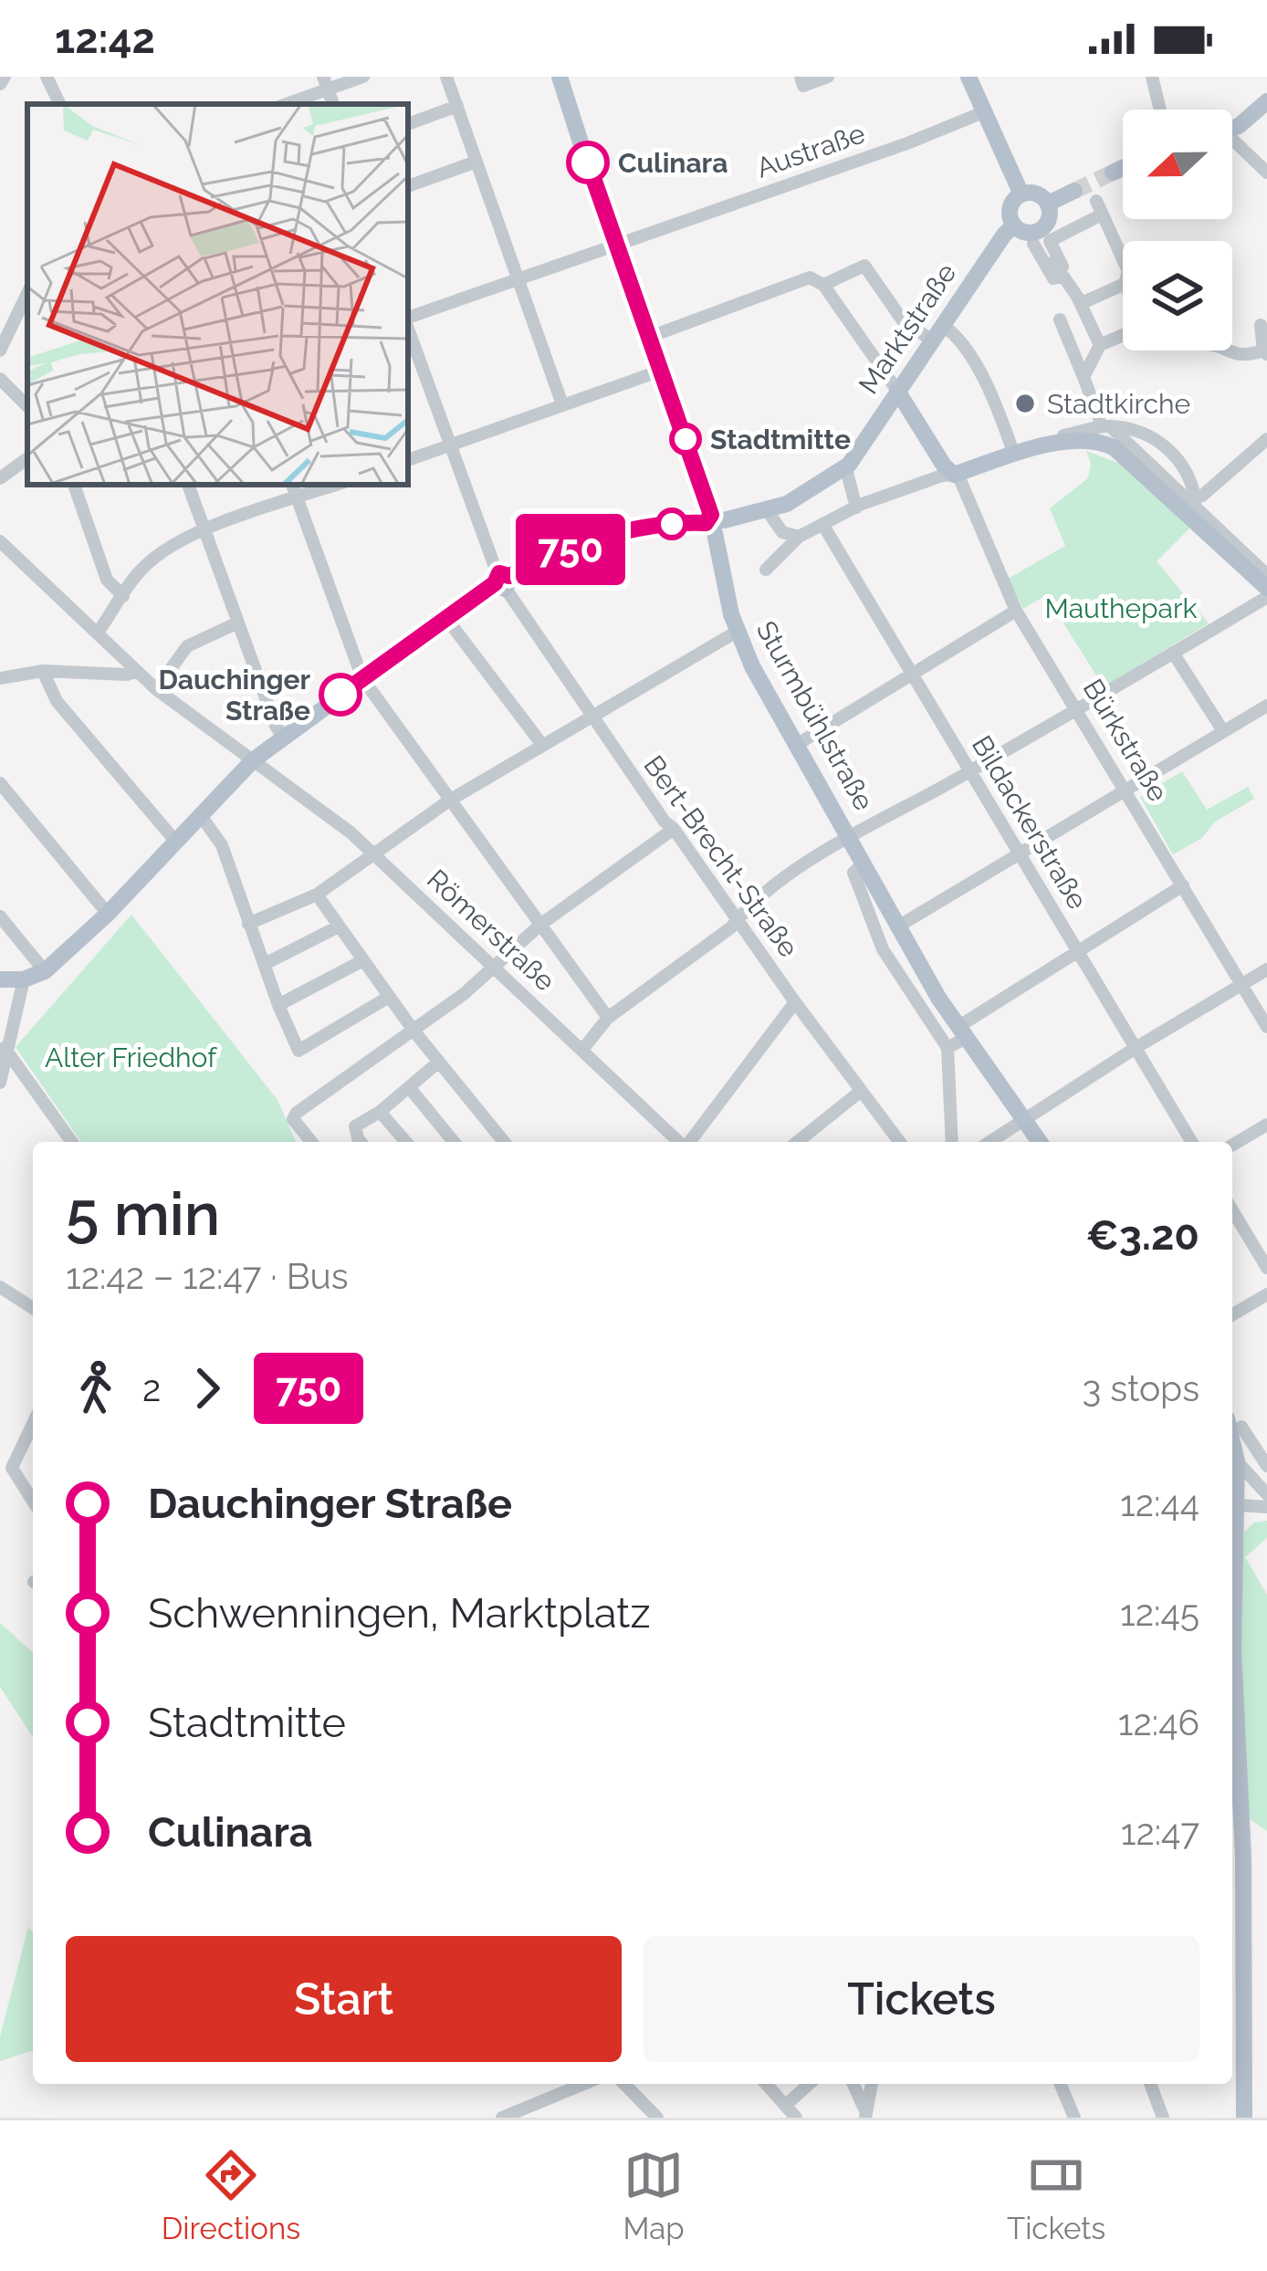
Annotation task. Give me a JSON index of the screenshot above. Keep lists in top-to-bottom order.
{
  "streets": {
    "main road": ["Marktstraße", "Sturmbühlstraße"],
    "street": [
      "Austraße",
      "Bürkstraße",
      "Bildackerstraße",
      "Bert-Brecht-Straße",
      "Römerstraße"
    ]
  },
  "crossings": [
    ["Austraße", "Sturmbühlstraße"]
  ],
  "parks": ["Mauthepark", "Alter Friedhof"],
  "places": [
    "Culinara",
    "Stadtkirche",
    "Stadtmitte",
    "Dauchinger Straße"
  ],
  "lines": ["bus line 750"],
  "north": "left",
  "page": {
    "status": "12:42",
    "on_map": "750",
    "heading": ["5 min", "12:42 – 12:47 · Bus", "€3.20"],
    "legs": ["2", "750", "3 stops"],
    "list": [
      {
        "name": "Dauchinger Straße",
        "value": "12:44"
      },
      {
        "name": "Schwenningen, Marktplatz",
        "value": "12:45"
      },
      {
        "name": "Stadtmitte",
        "value": "12:46"
      },
      {
        "name": "Culinara",
        "value": "12:47"
      }
    ],
    "buttons": ["Start", "Tickets"],
    "tabs": ["Directions", "Map", "Tickets"]
  }
}
